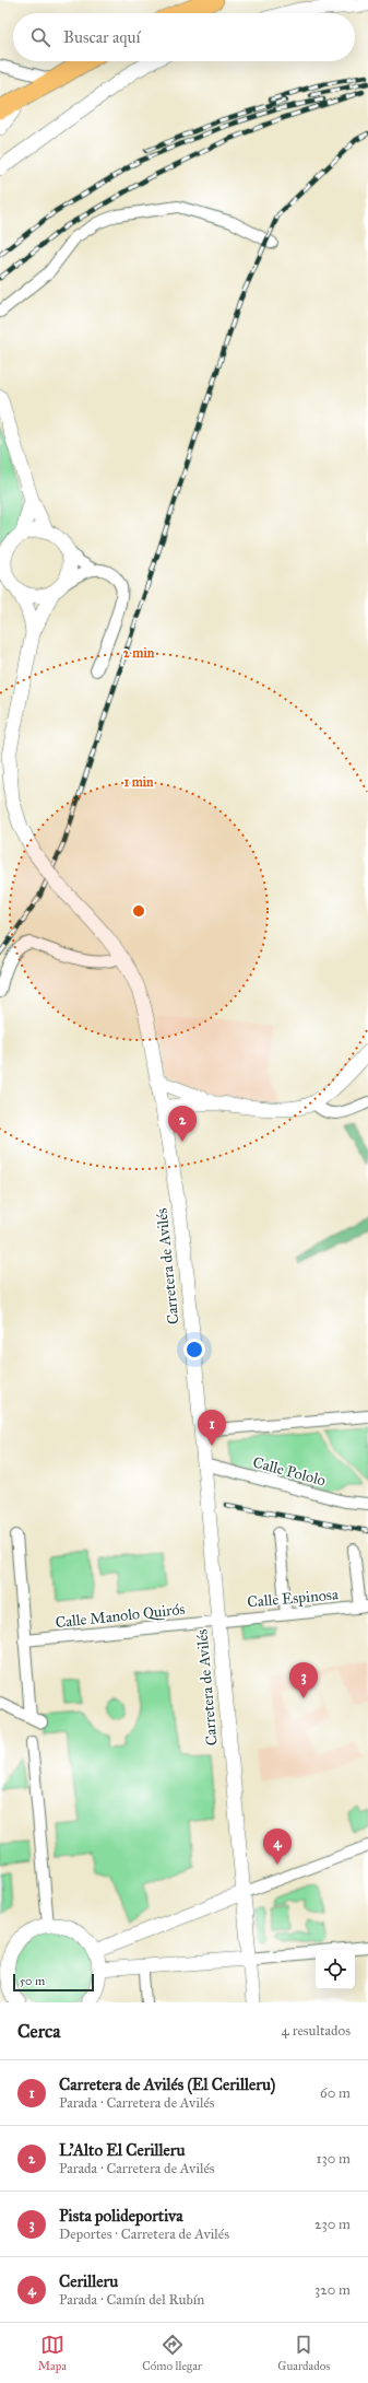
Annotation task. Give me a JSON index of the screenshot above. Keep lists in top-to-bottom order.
{
  "streets": {
    "street": [
      "Carretera de Avilés",
      "Calle Pololo",
      "Calle Espinosa",
      "Calle Manolo Quirós"
    ]
  },
  "crossings": [
    ["Carretera de Avilés", "Calle Pololo"],
    ["Carretera de Avilés", "Calle Espinosa"],
    ["Carretera de Avilés", "Calle Manolo Quirós"],
    ["Calle Espinosa", "Calle Manolo Quirós"]
  ],
  "scale_bar": "50 m",
  "page": {
    "search": "Buscar aquí",
    "pins": [
      "2",
      "1",
      "3",
      "4"
    ],
    "scale": "50 m",
    "heading": ["Cerca", "4 resultados"],
    "list": [
      {
        "mark": "1",
        "name": "Carretera de Avilés (El Cerilleru)",
        "note": "Parada · Carretera de Avilés",
        "value": "60 m"
      },
      {
        "mark": "2",
        "name": "L'Alto El Cerilleru",
        "note": "Parada · Carretera de Avilés",
        "value": "130 m"
      },
      {
        "mark": "3",
        "name": "Pista polideportiva",
        "note": "Deportes · Carretera de Avilés",
        "value": "230 m"
      },
      {
        "mark": "4",
        "name": "Cerilleru",
        "note": "Parada · Camín del Rubín",
        "value": "320 m"
      }
    ],
    "nav": ["Mapa", "Cómo llegar", "Guardados"]
  },
  "rings": ["2 min", "1 min"]
}
